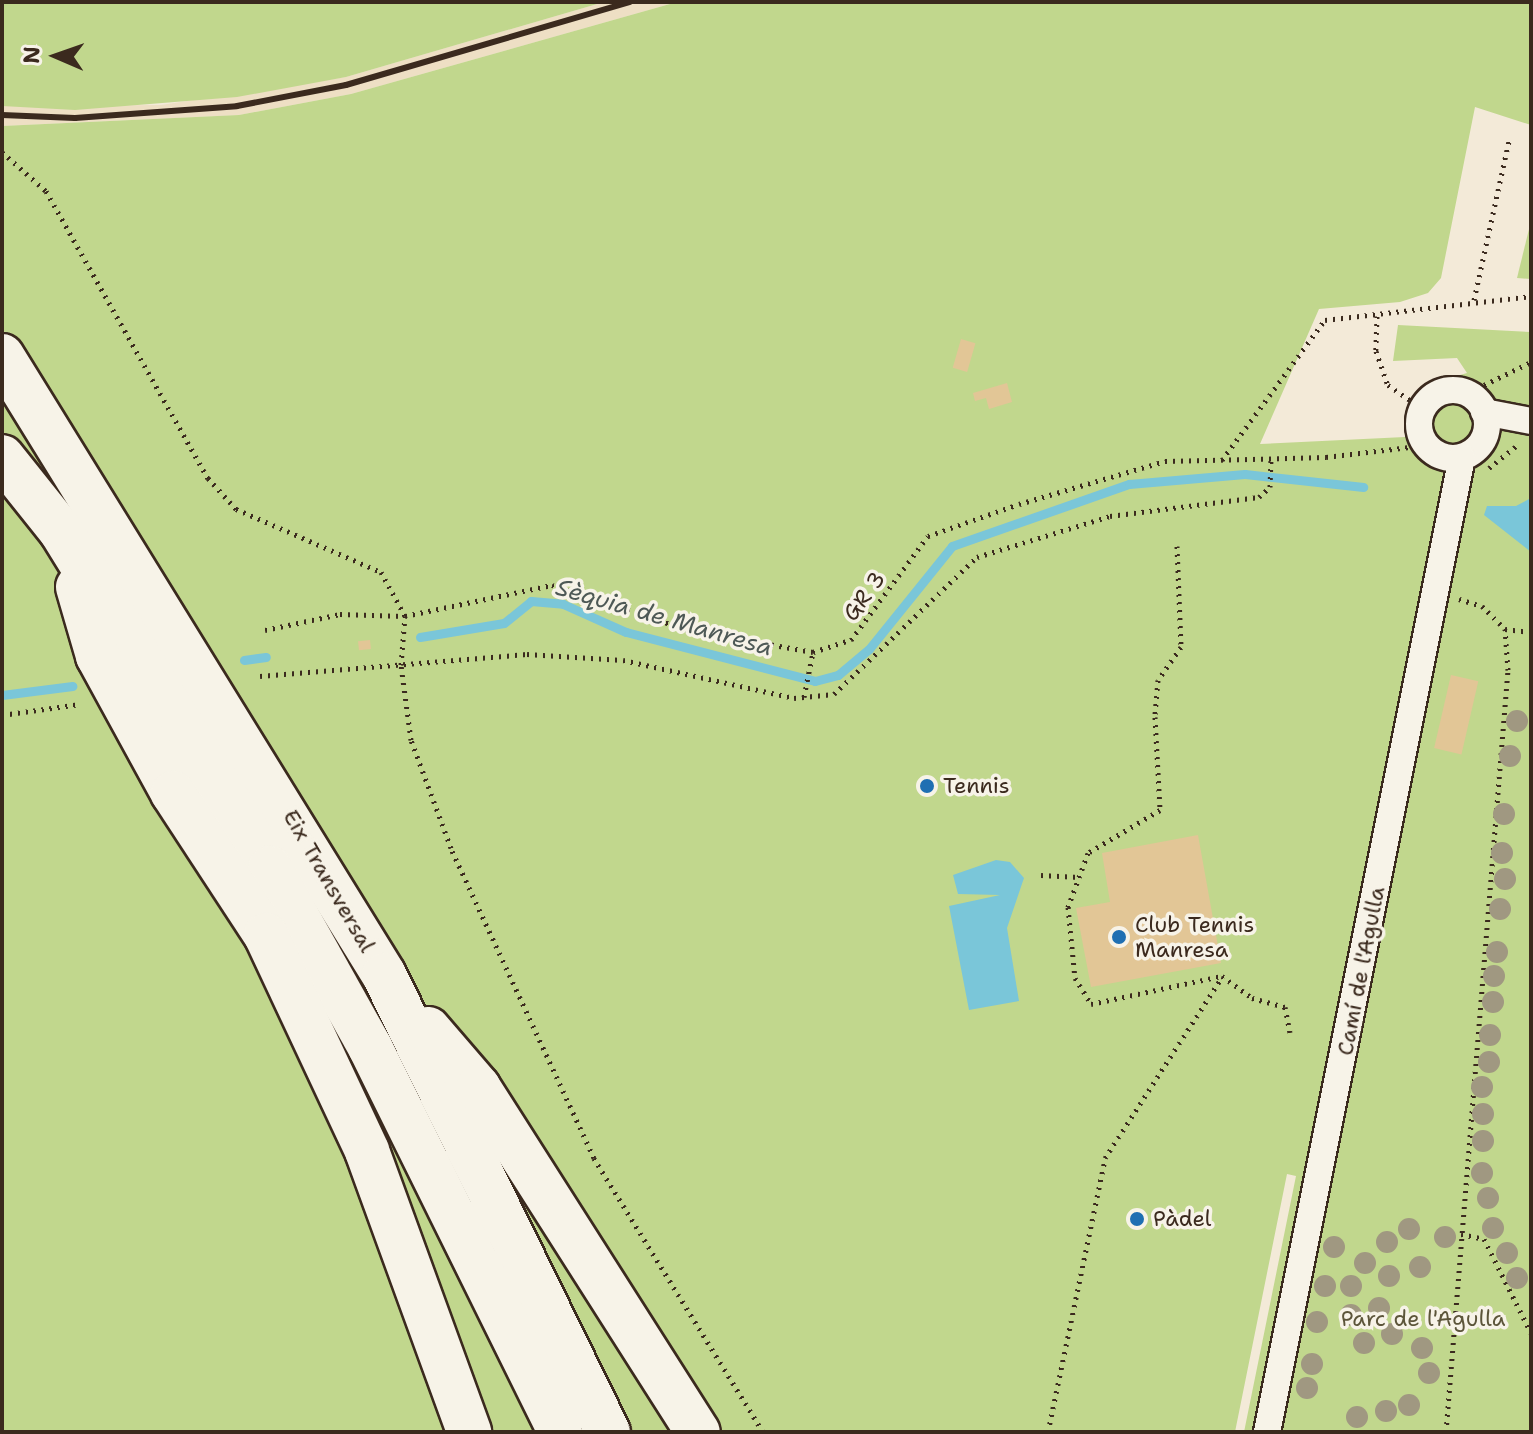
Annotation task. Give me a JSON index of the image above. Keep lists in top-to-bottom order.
{
  "streets": {
    "highway": ["Eix Transversal"],
    "street": ["Camí de l'Agulla"],
    "path": ["GR 3"]
  },
  "crossings": [
    ["GR 3", "Camí de l'Agulla"]
  ],
  "water": ["Sèquia de Manresa"],
  "parks": ["Parc de l'Agulla"],
  "places": ["Tennis", "Club Tennis Manresa", "Pàdel"],
  "north": "left"
}
